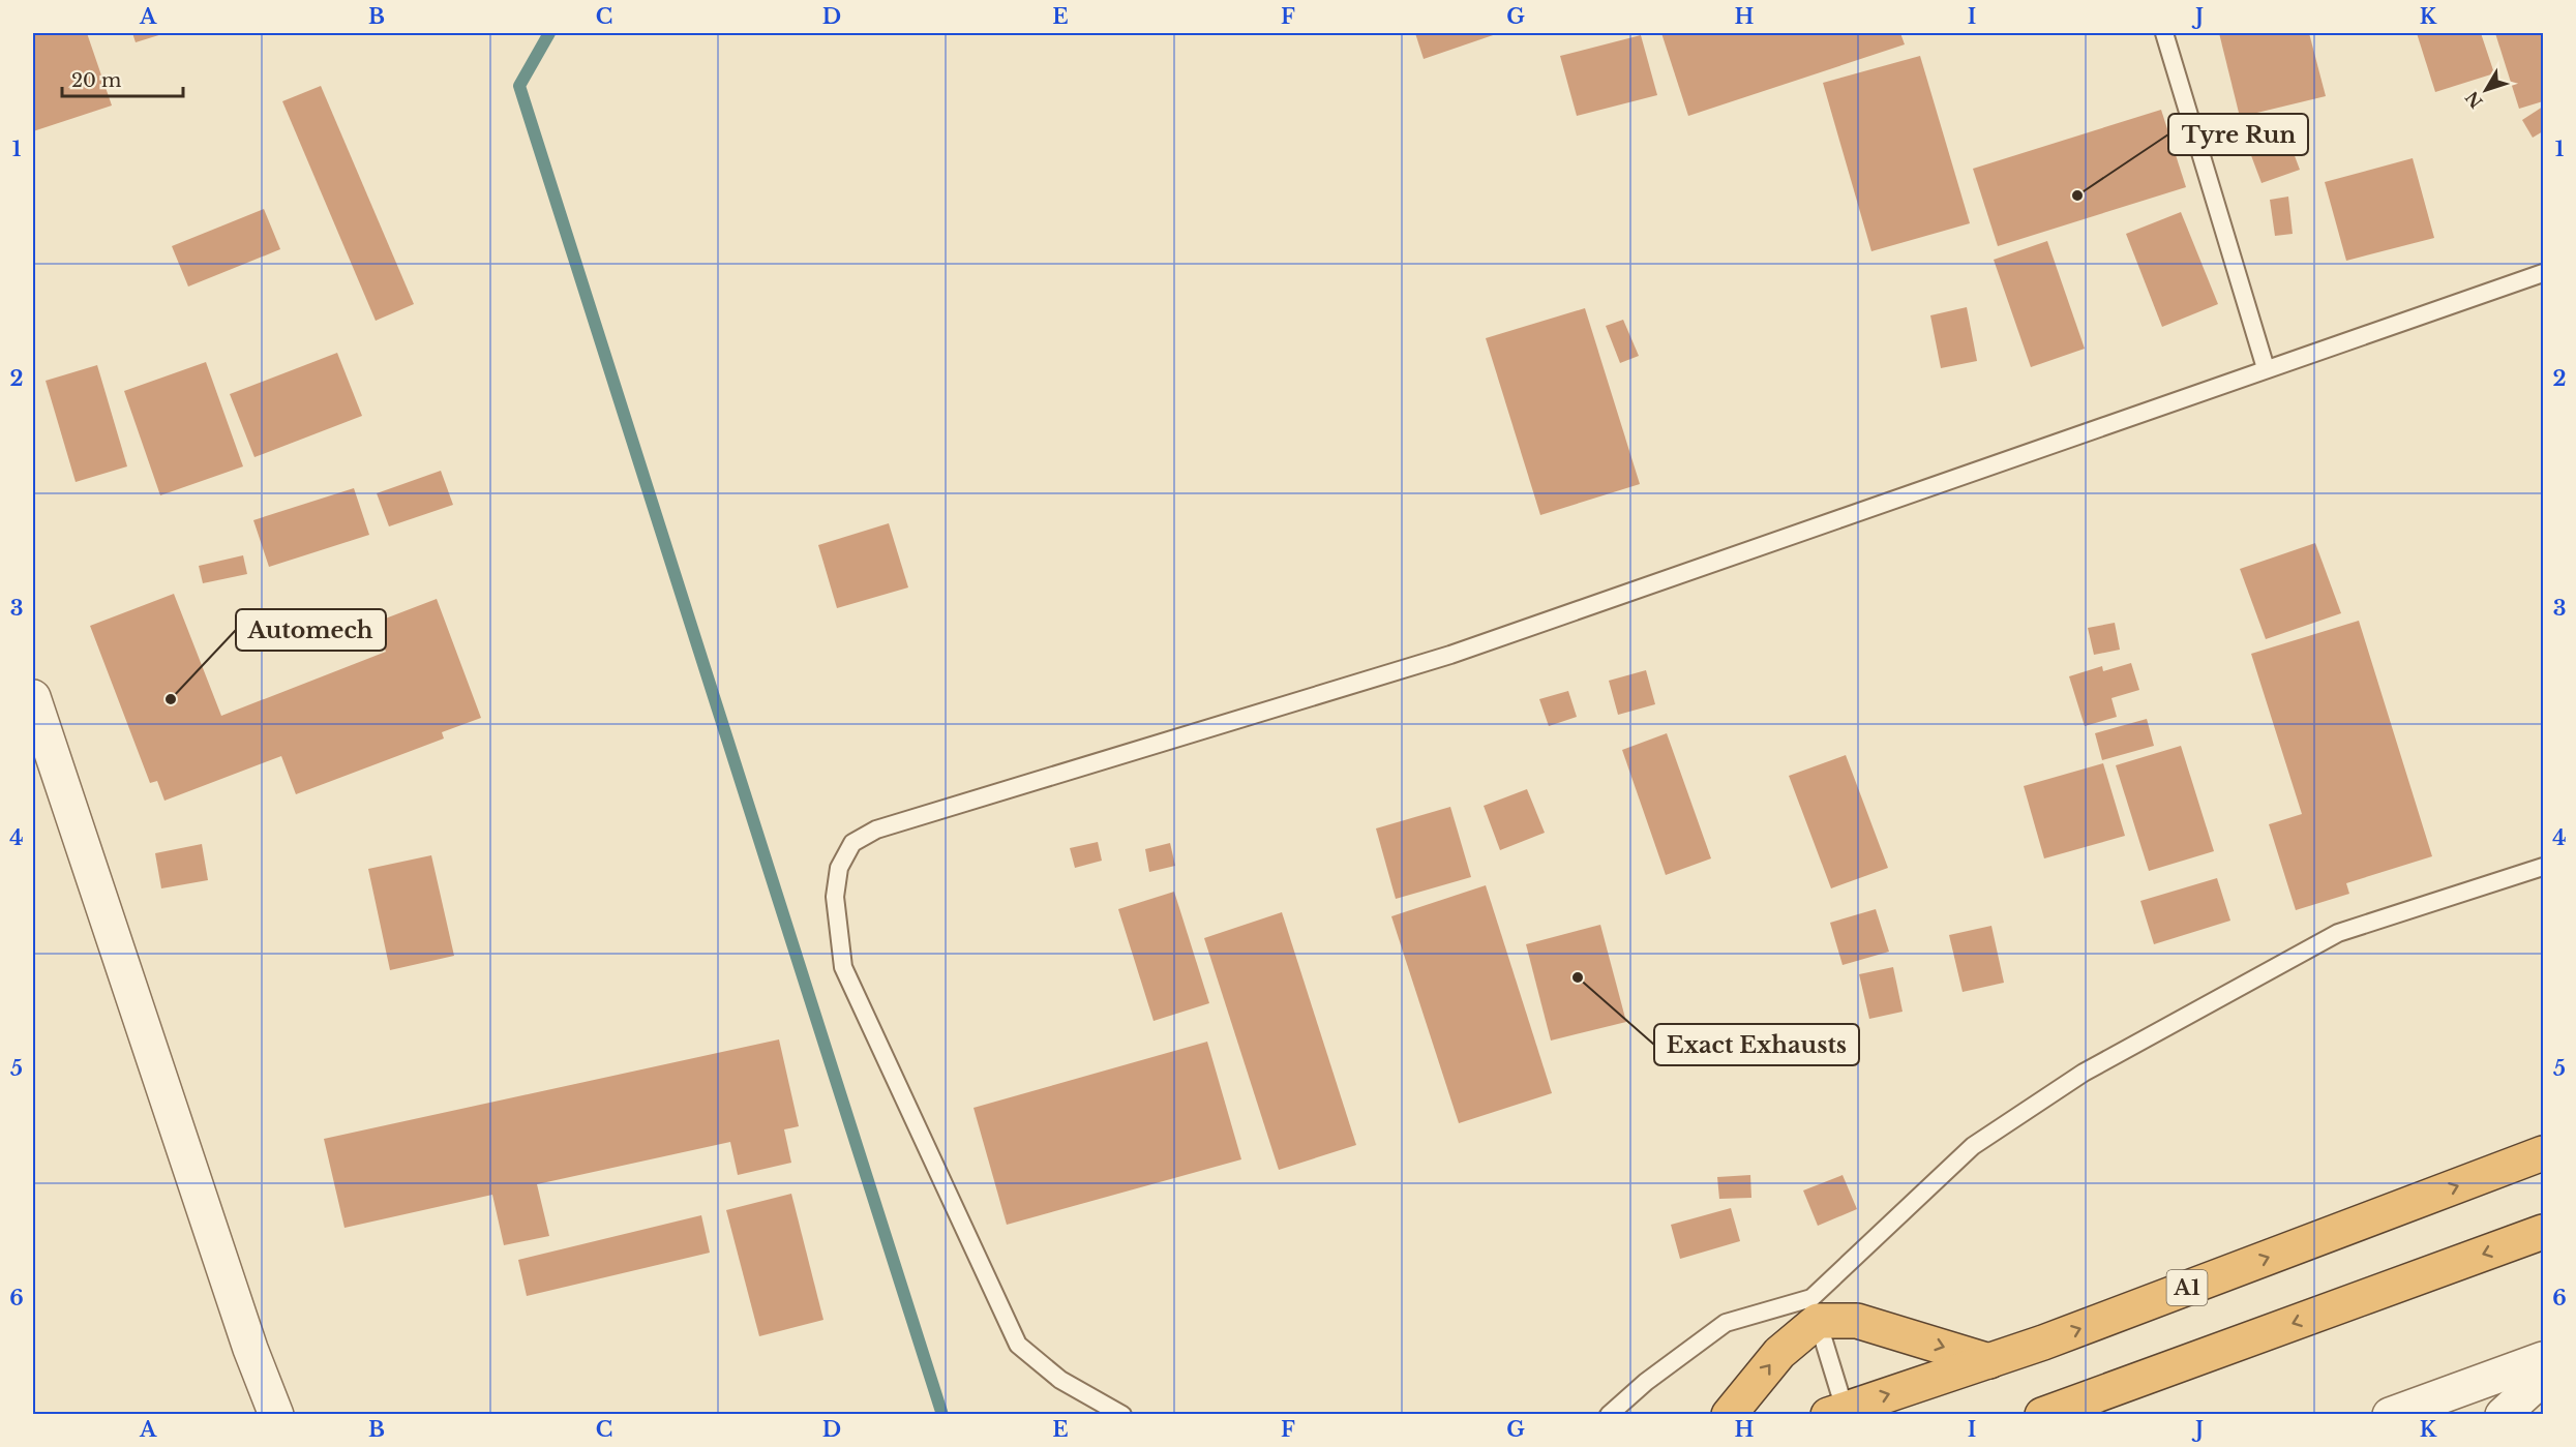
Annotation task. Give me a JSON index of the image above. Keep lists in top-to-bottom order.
{
  "streets": {
    "highway": ["A1"]
  },
  "places": ["Tyre Run", "Automech", "Exact Exhausts"],
  "scale_bar": "20 m",
  "north": "bottom left",
  "grid": {
    "columns": [
      "A",
      "B",
      "C",
      "D",
      "E",
      "F",
      "G",
      "H",
      "I",
      "J",
      "K"
    ],
    "rows": [
      "1",
      "2",
      "3",
      "4",
      "5",
      "6"
    ]
  }
}
